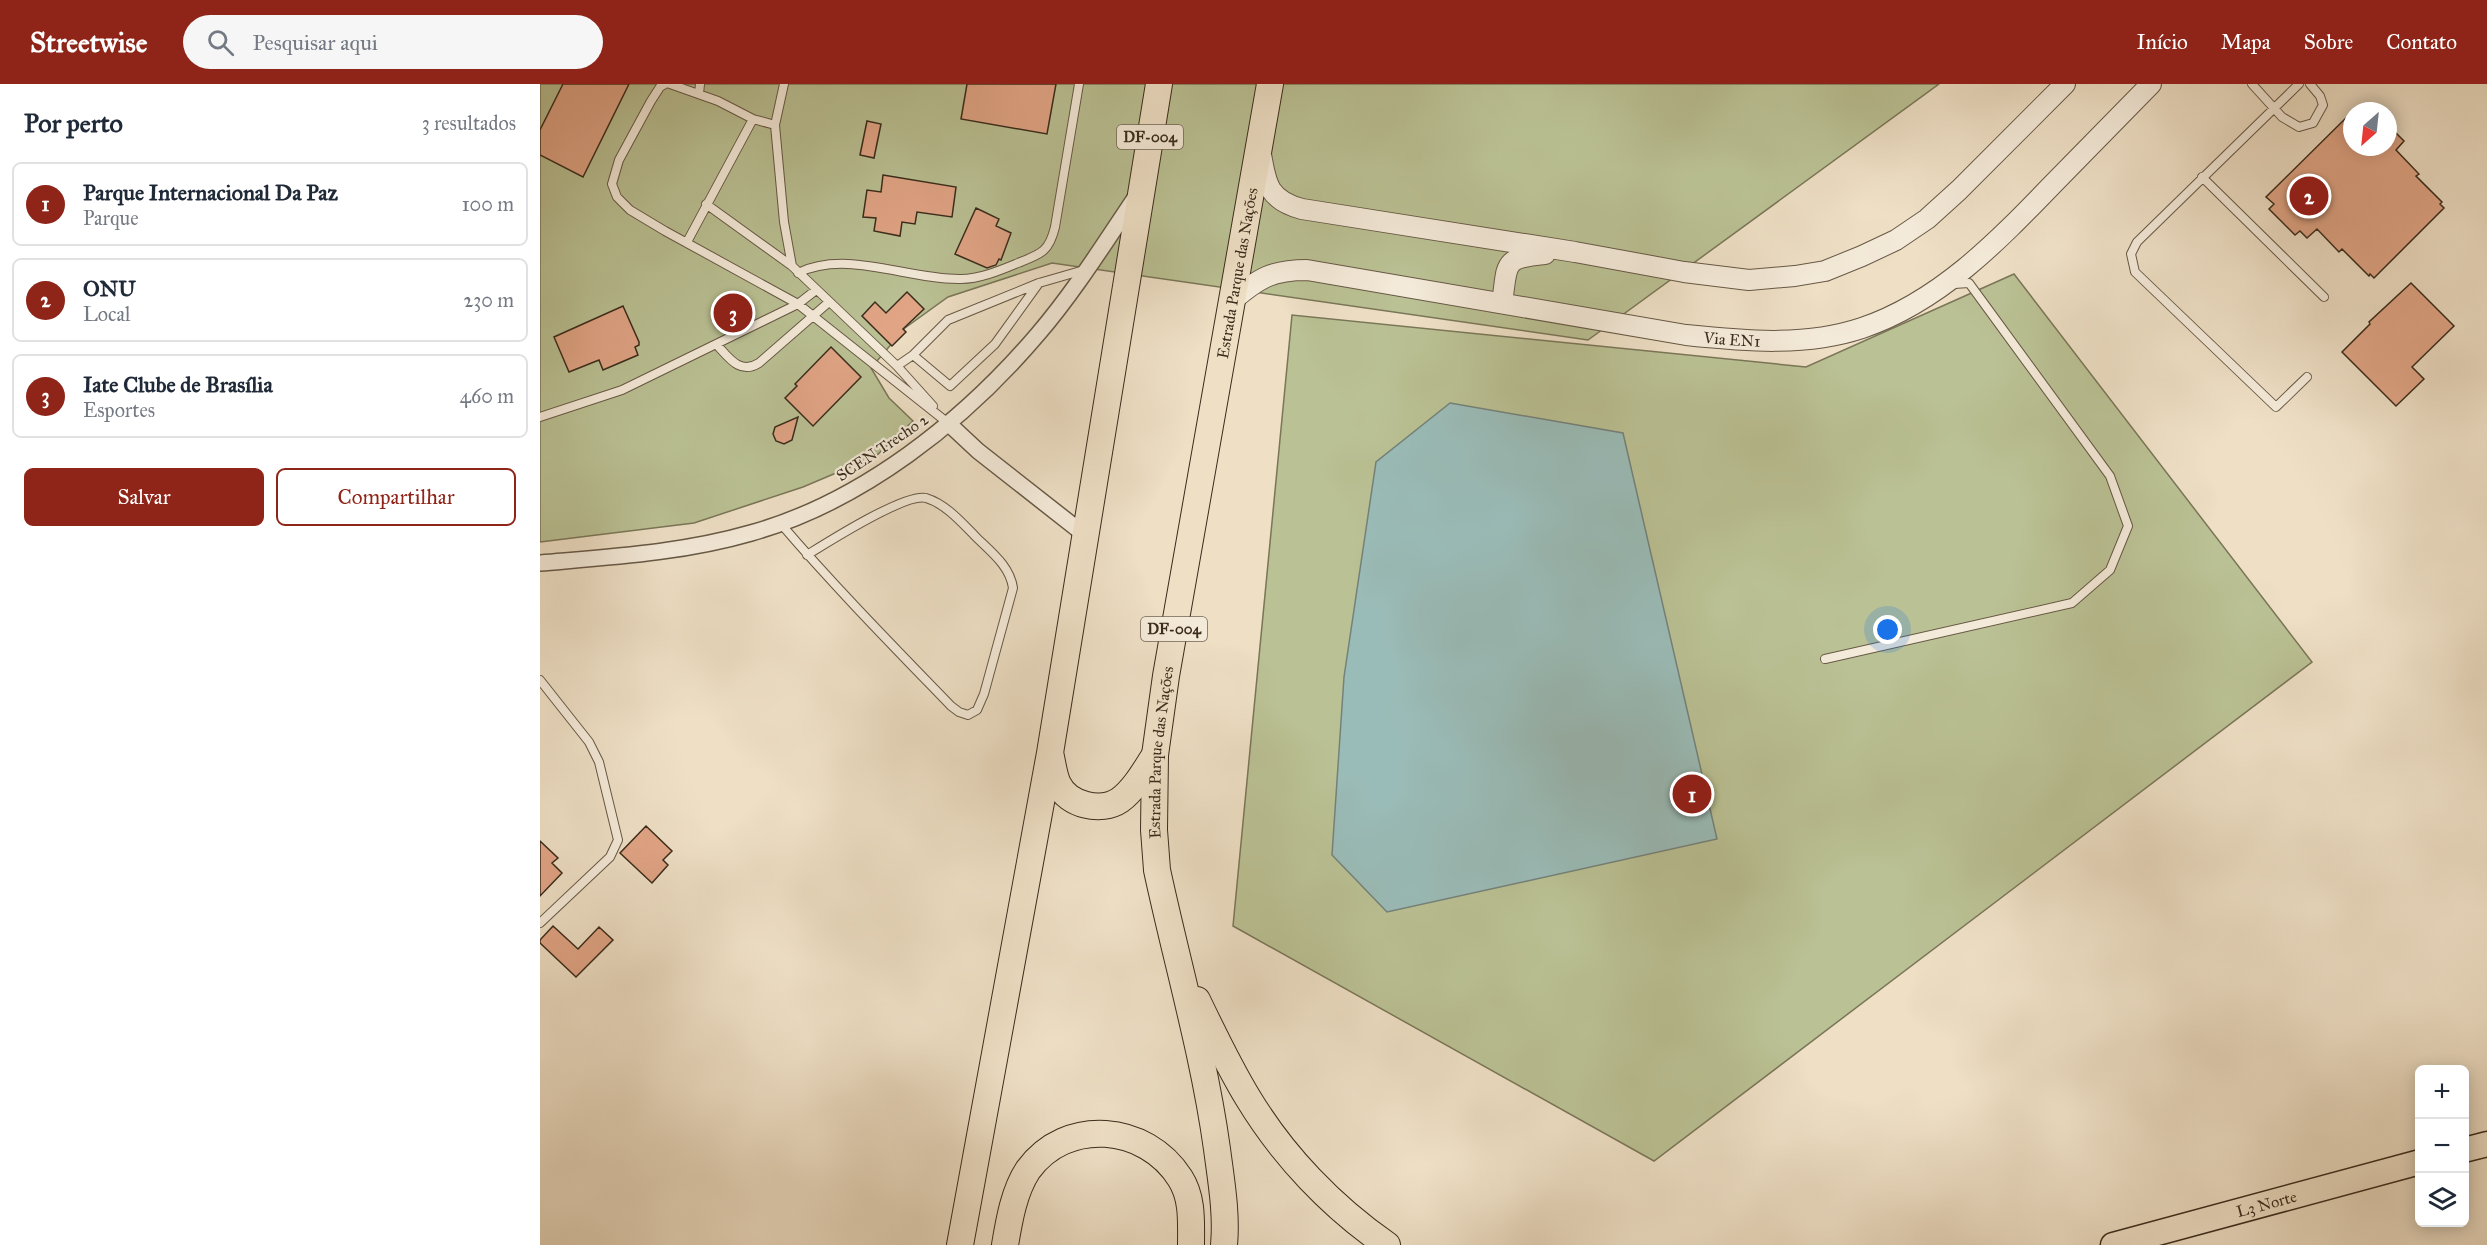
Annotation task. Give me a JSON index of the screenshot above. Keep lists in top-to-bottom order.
{
  "streets": {
    "highway": ["DF-004", "Estrada Parque das Nações"],
    "main road": ["L3 Norte"],
    "street": ["Via EN1", "SCEN Trecho 2"]
  },
  "crossings": [
    ["DF-004", "SCEN Trecho 2"],
    ["Estrada Parque das Nações", "Via EN1"]
  ],
  "north": "bottom left",
  "page": {
    "header": "Streetwise",
    "search": "Pesquisar aqui",
    "nav": [
      "Início",
      "Mapa",
      "Sobre",
      "Contato"
    ],
    "heading": ["Por perto", "3 resultados"],
    "list": [
      {
        "mark": "1",
        "name": "Parque Internacional Da Paz",
        "note": "Parque",
        "value": "100 m"
      },
      {
        "mark": "2",
        "name": "ONU",
        "note": "Local",
        "value": "230 m"
      },
      {
        "mark": "3",
        "name": "Iate Clube de Brasília",
        "note": "Esportes",
        "value": "460 m"
      }
    ],
    "pins": ["2", "3", "1"],
    "buttons": ["Salvar", "Compartilhar"],
    "map_buttons": ["+", "−"]
  }
}
